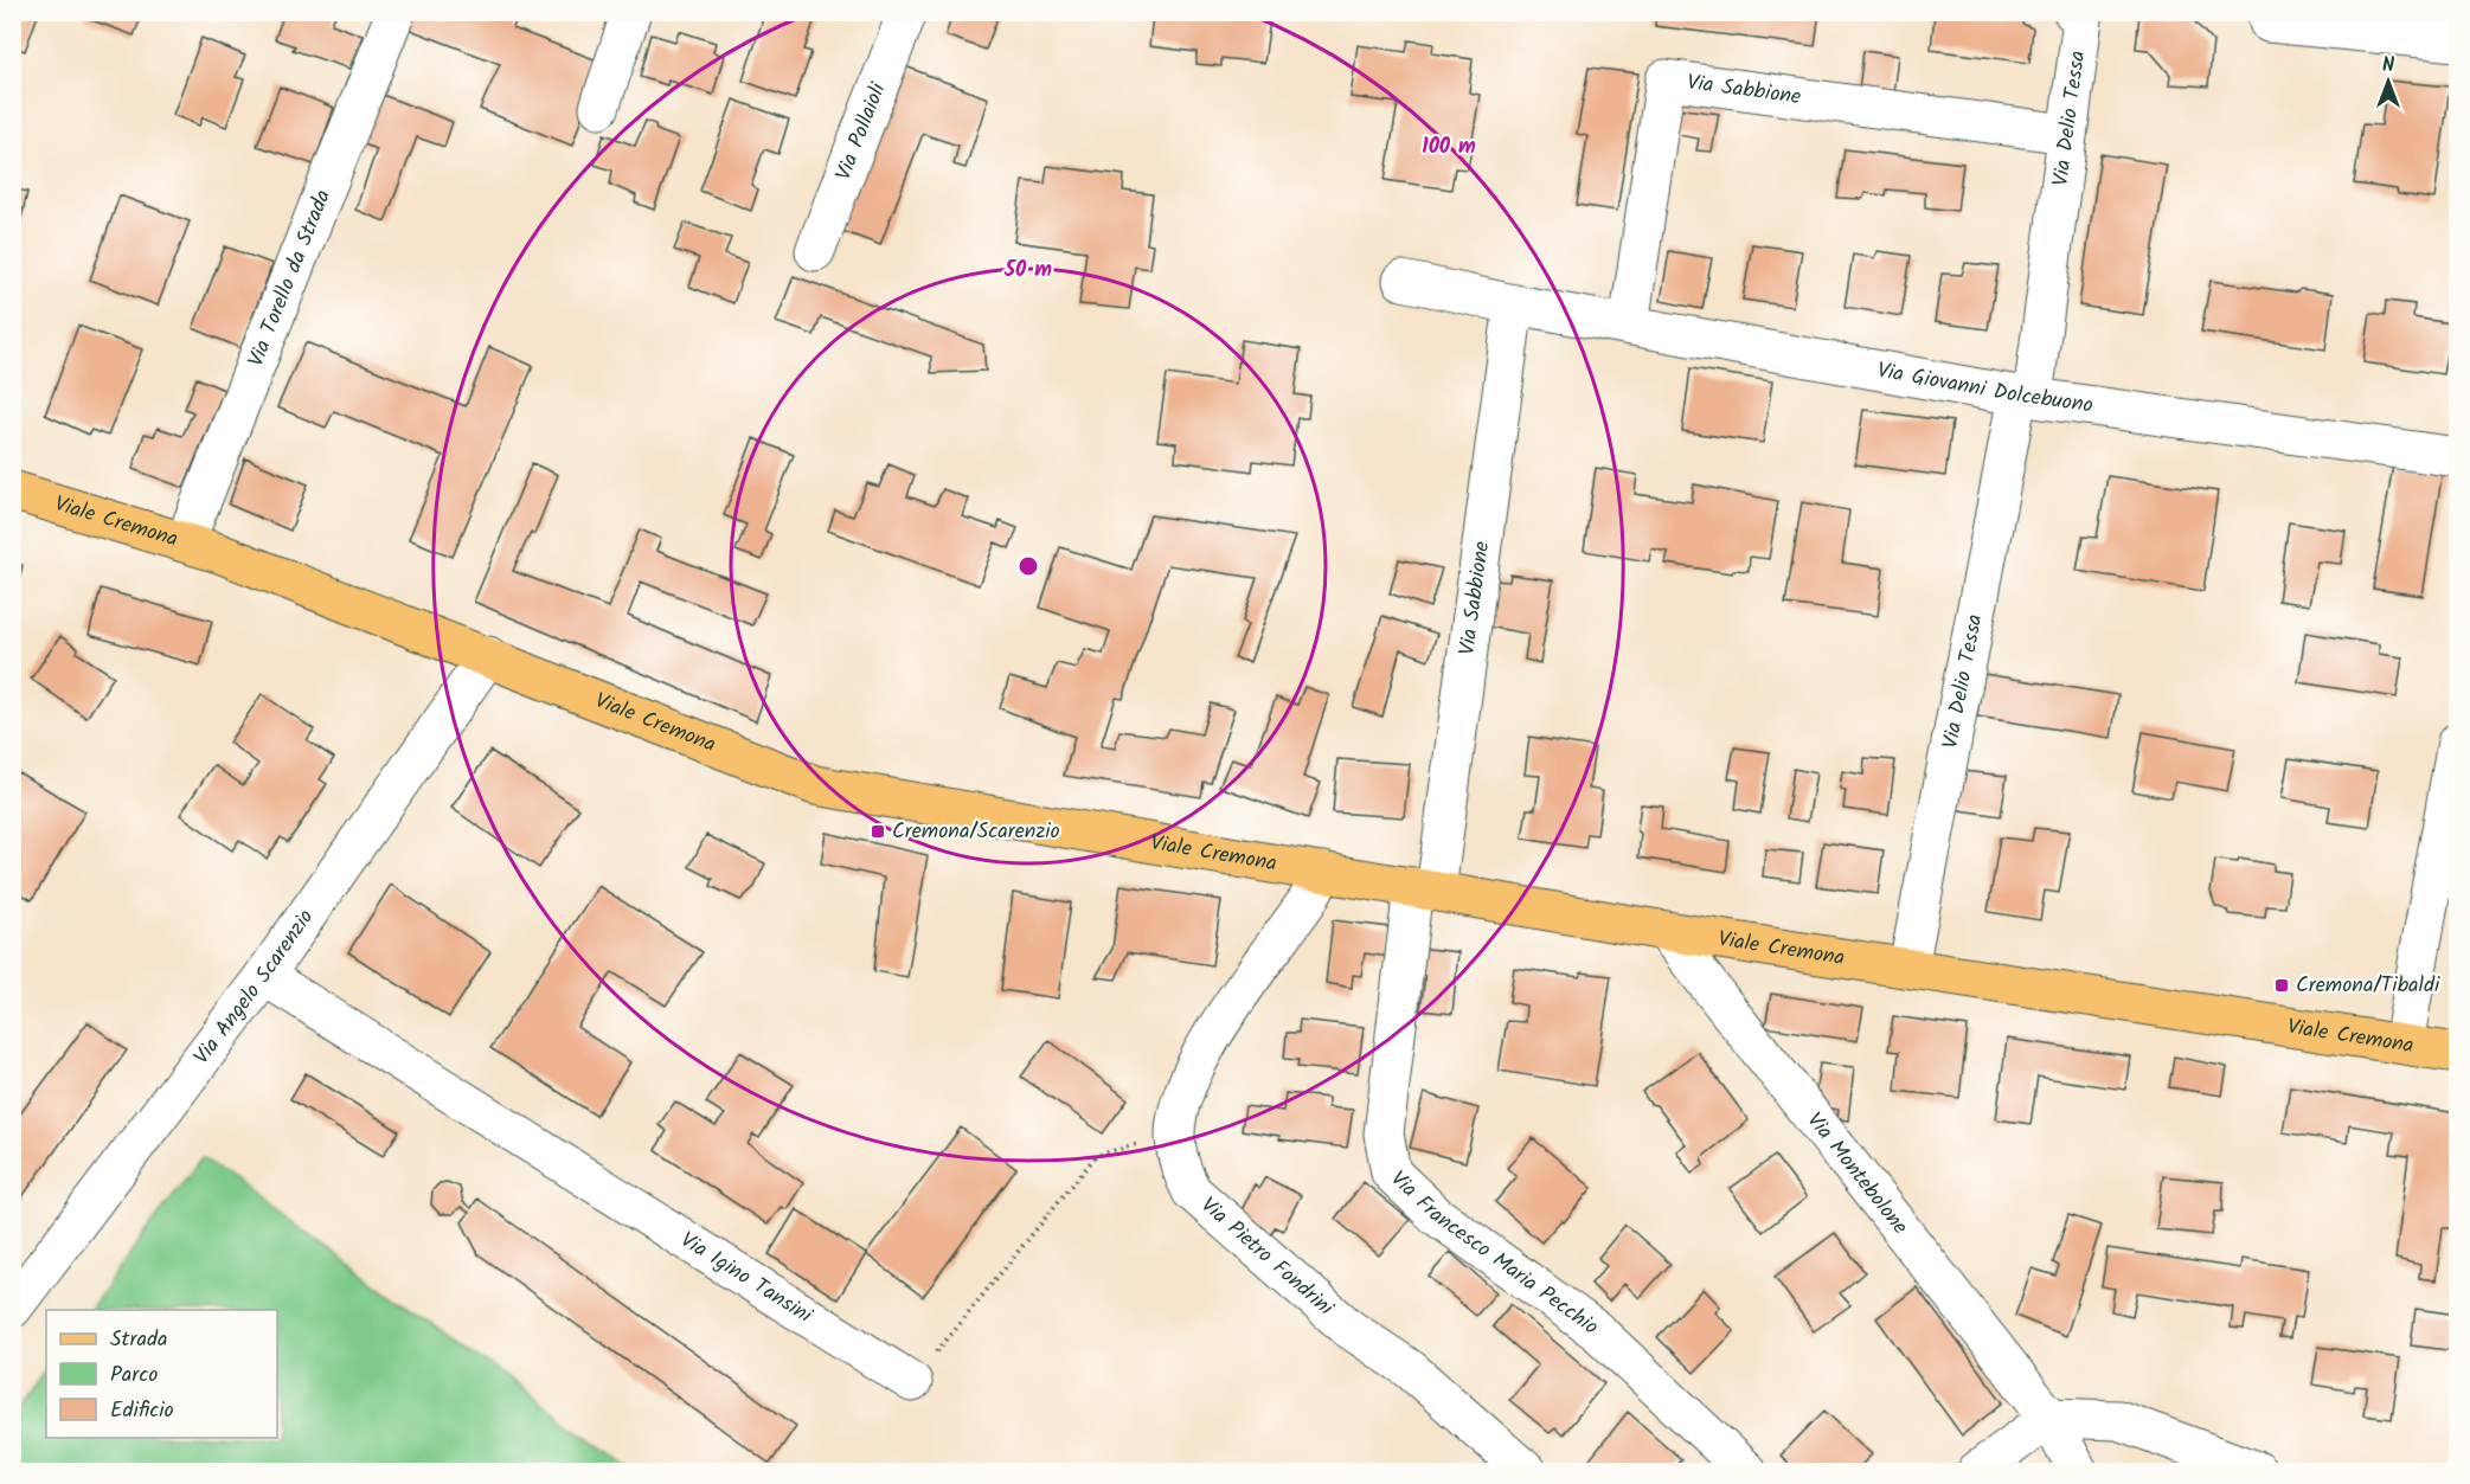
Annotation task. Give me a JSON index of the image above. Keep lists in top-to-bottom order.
{
  "streets": {
    "main road": ["Viale Cremona"],
    "street": [
      "Via Sabbione",
      "Via Delio Tessa",
      "Via Pollaioli",
      "Via Torello da Strada",
      "Via Giovanni Dolcebuono",
      "Via Angelo Scarenzio",
      "Via Montebolone",
      "Via Francesco Maria Pecchio",
      "Via Pietro Fondrini",
      "Via Igino Tansini"
    ]
  },
  "crossings": [
    ["Via Sabbione", "Via Delio Tessa"],
    ["Via Sabbione", "Via Giovanni Dolcebuono"],
    ["Via Sabbione", "Viale Cremona"],
    ["Via Sabbione", "Via Francesco Maria Pecchio"],
    ["Via Delio Tessa", "Via Giovanni Dolcebuono"],
    ["Via Delio Tessa", "Viale Cremona"],
    ["Via Torello da Strada", "Viale Cremona"],
    ["Viale Cremona", "Via Angelo Scarenzio"],
    ["Viale Cremona", "Via Montebolone"],
    ["Viale Cremona", "Via Francesco Maria Pecchio"],
    ["Viale Cremona", "Via Pietro Fondrini"],
    ["Via Angelo Scarenzio", "Via Igino Tansini"]
  ],
  "places": {
    "transit": ["Cremona/Scarenzio", "Cremona/Tibaldi"]
  },
  "legend": ["Strada", "Parco", "Edificio"],
  "north": "top",
  "rings": ["100 m", "50 m"]
}
